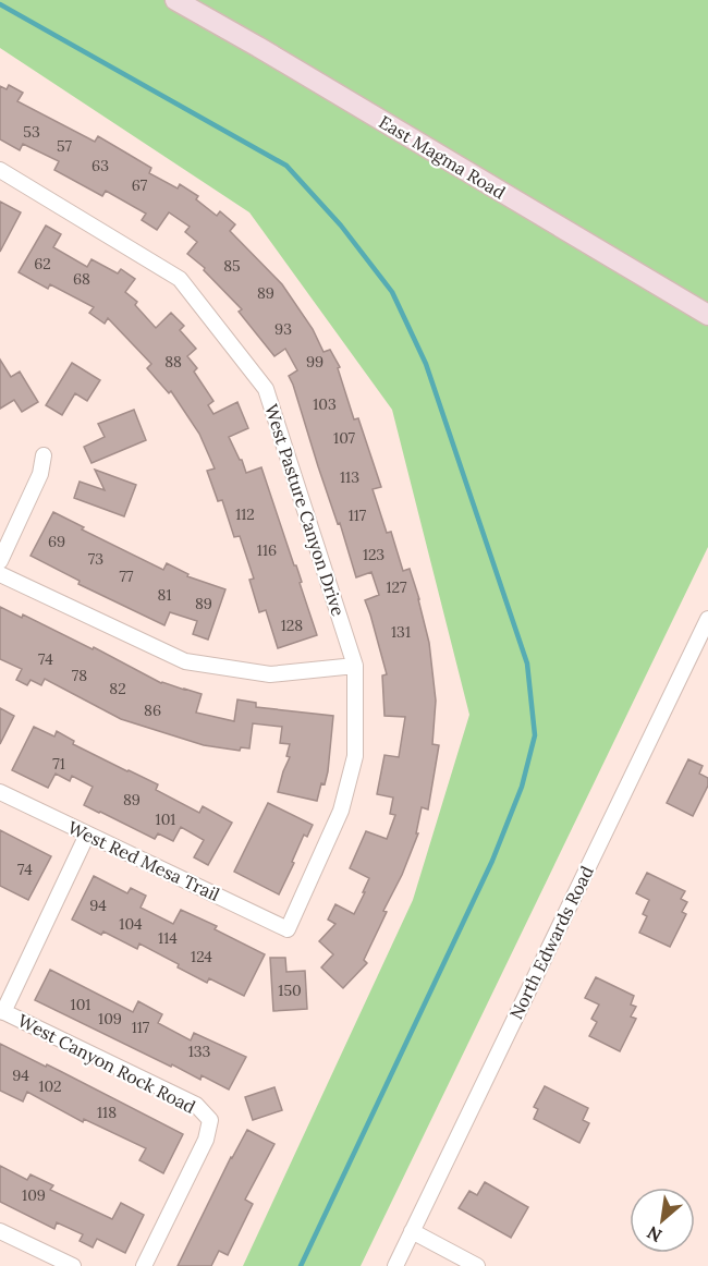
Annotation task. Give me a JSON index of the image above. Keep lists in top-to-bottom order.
{
  "streets": {
    "street": [
      "East Magma Road",
      "West Pasture Canyon Drive",
      "West Red Mesa Trail",
      "North Edwards Road",
      "West Canyon Rock Road"
    ]
  },
  "crossings": [
    ["West Pasture Canyon Drive", "West Red Mesa Trail"]
  ],
  "house_numbers": [
    "53",
    "57",
    "63",
    "67",
    "62",
    "85",
    "68",
    "89",
    "93",
    "88",
    "99",
    "103",
    "107",
    "113",
    "112",
    "117",
    "69",
    "116",
    "123",
    "73",
    "77",
    "127",
    "81",
    "89",
    "128",
    "131",
    "74",
    "78",
    "82",
    "86",
    "71",
    "89",
    "101",
    "74",
    "94",
    "104",
    "114",
    "124",
    "150",
    "101",
    "109",
    "117",
    "133",
    "94",
    "102",
    "118",
    "109"
  ],
  "north": "bottom left"
}
